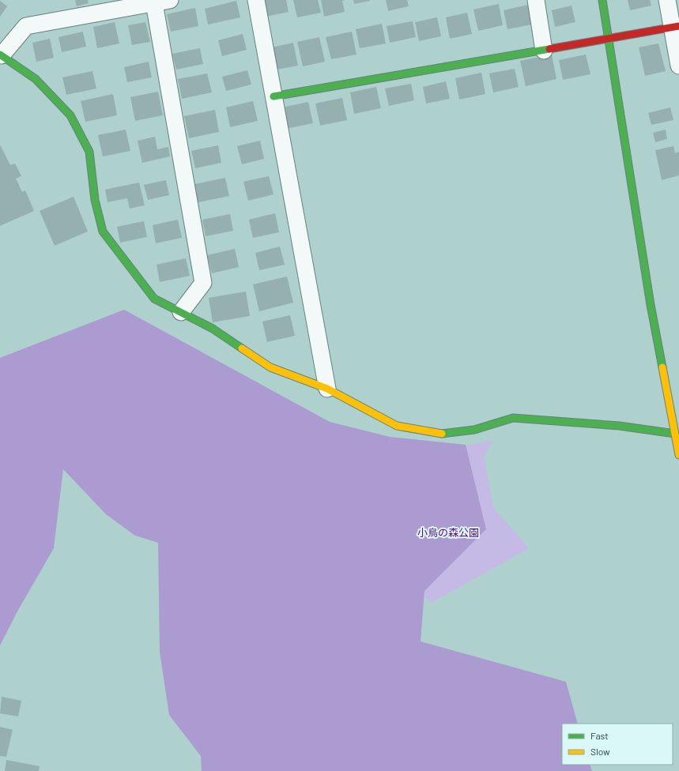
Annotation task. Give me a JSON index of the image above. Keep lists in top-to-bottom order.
{
  "parks": ["小鳥の森公園"],
  "legend": ["Fast", "Slow"]
}
